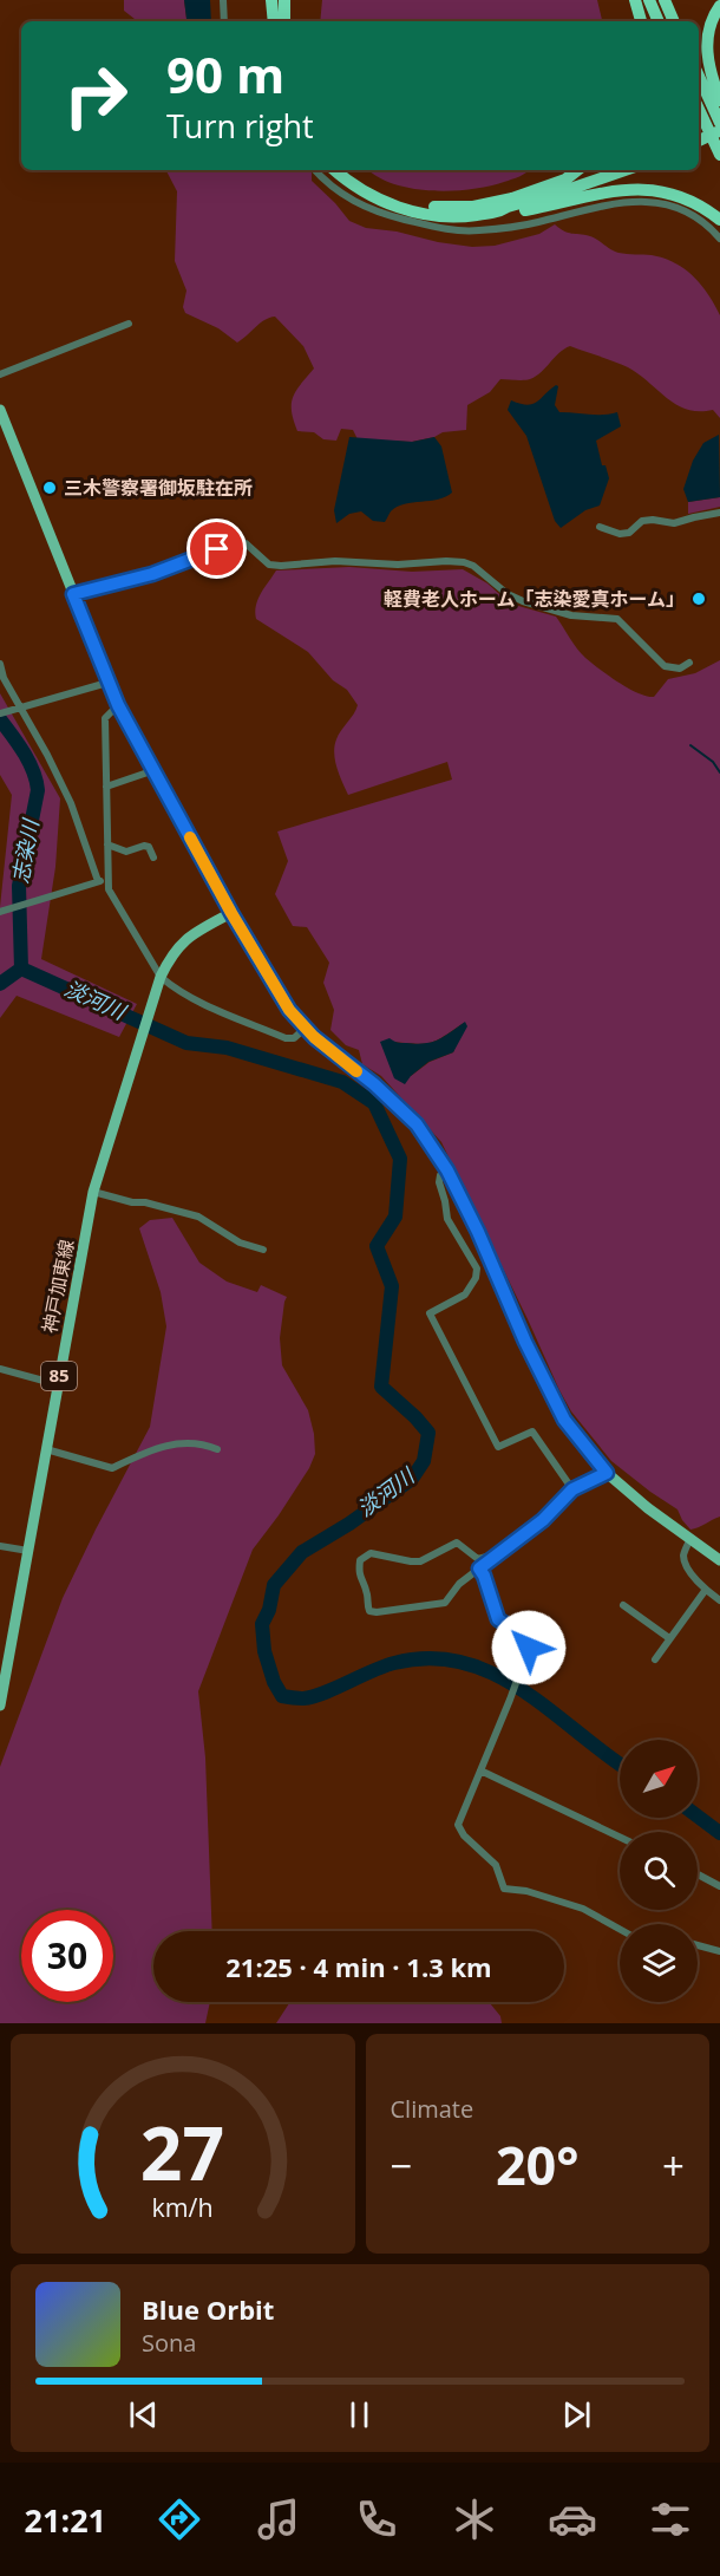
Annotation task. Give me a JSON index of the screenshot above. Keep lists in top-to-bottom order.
{
  "streets": {
    "main road": ["神戸加東線", "85"]
  },
  "water": ["志染川", "淡河川"],
  "places": ["三木警察署御坂駐在所", "軽費老人ホーム「志染愛真ホーム」"],
  "north": "top right",
  "page": {
    "turn": ["90 m", "Turn right"],
    "limit": "30",
    "trip": "21:25 · 4 min · 1.3 km",
    "tile": "Climate",
    "heat": ["−", "20°", "+"],
    "song": ["Blue Orbit", "Sona"],
    "tabs": "21:21",
    "gauge": ["27", "km/h"]
  }
}
